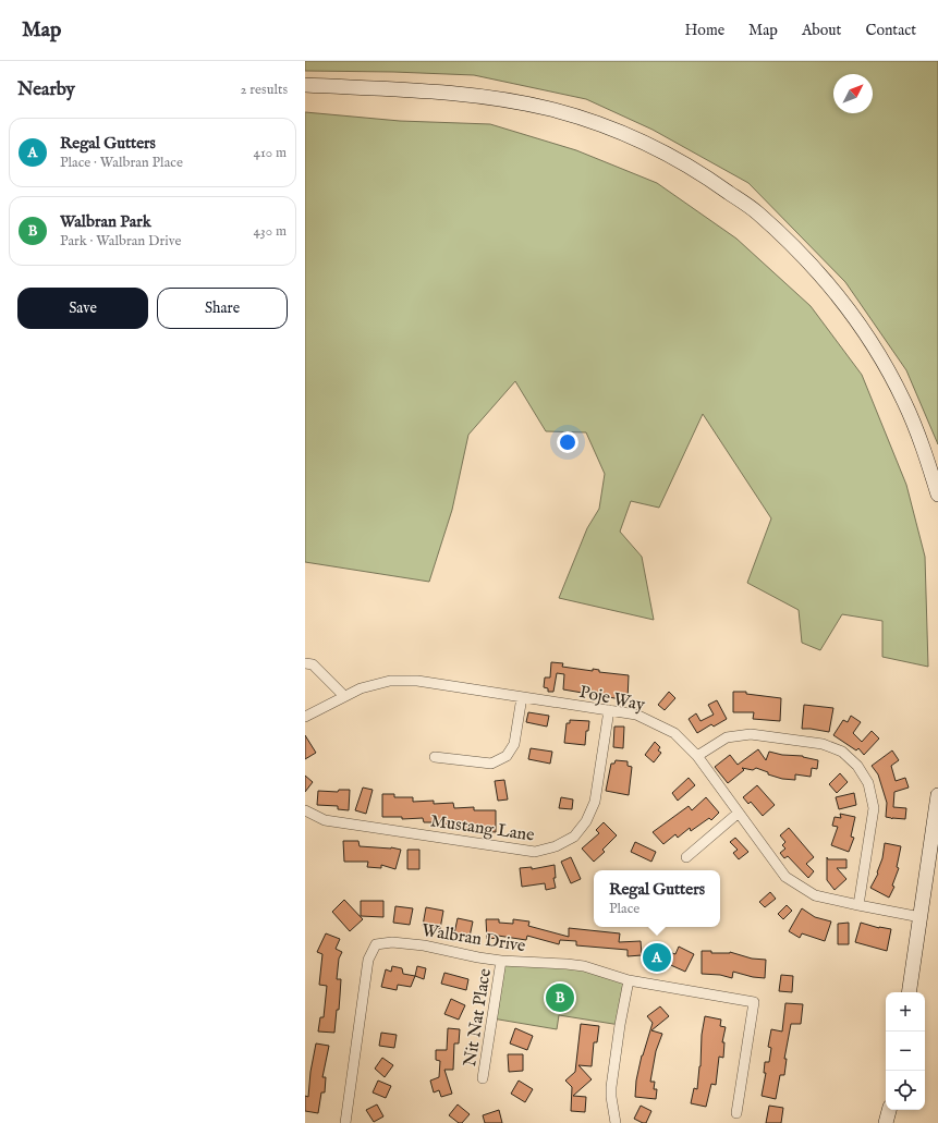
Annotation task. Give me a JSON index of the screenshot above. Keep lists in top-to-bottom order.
{
  "streets": {
    "street": [
      "Poje Way",
      "Mustang Lane",
      "Walbran Drive",
      "Nit Nat Place"
    ]
  },
  "crossings": [
    ["Poje Way", "Mustang Lane"],
    ["Walbran Drive", "Nit Nat Place"]
  ],
  "north": "top right",
  "page": {
    "header": "Map",
    "nav": [
      "Home",
      "Map",
      "About",
      "Contact"
    ],
    "heading": ["Nearby", "2 results"],
    "list": [
      {
        "mark": "A",
        "name": "Regal Gutters",
        "note": "Place · Walbran Place",
        "value": "410 m"
      },
      {
        "mark": "B",
        "name": "Walbran Park",
        "note": "Park · Walbran Drive",
        "value": "430 m"
      }
    ],
    "buttons": ["Save", "Share"],
    "popup": ["Regal Gutters", "Place"],
    "pins": ["A", "B"],
    "map_buttons": ["+", "−"]
  }
}
